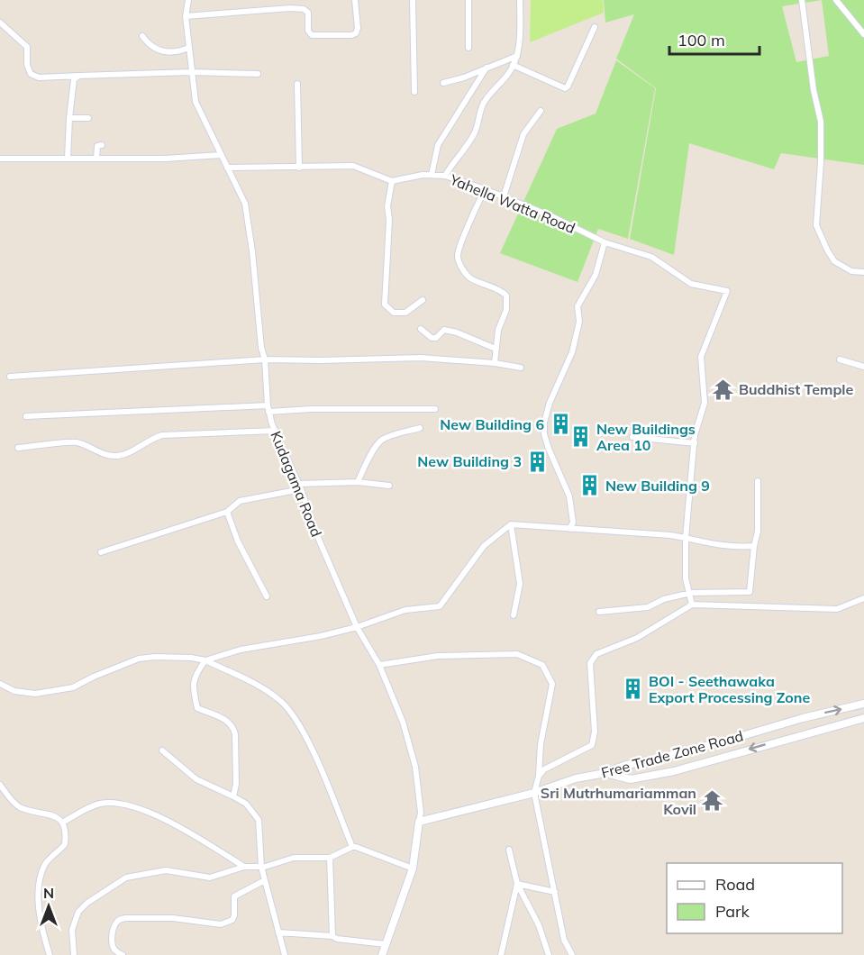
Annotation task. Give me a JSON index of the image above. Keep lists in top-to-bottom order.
{
  "streets": {
    "street": ["Yahella Watta Road", "Kudagama Road", "Free Trade Zone Road"]
  },
  "crossings": [
    ["Kudagama Road", "Free Trade Zone Road"]
  ],
  "places": {
    "temple": ["Buddhist Temple", "Sri Mutrhumariamman Kovil"],
    "building": [
      "New Building 6",
      "New Buildings Area 10",
      "New Building 3",
      "New Building 9",
      "BOI - Seethawaka Export Processing Zone"
    ]
  },
  "legend": ["Road", "Park"],
  "scale_bar": "100 m",
  "north": "top"
}
